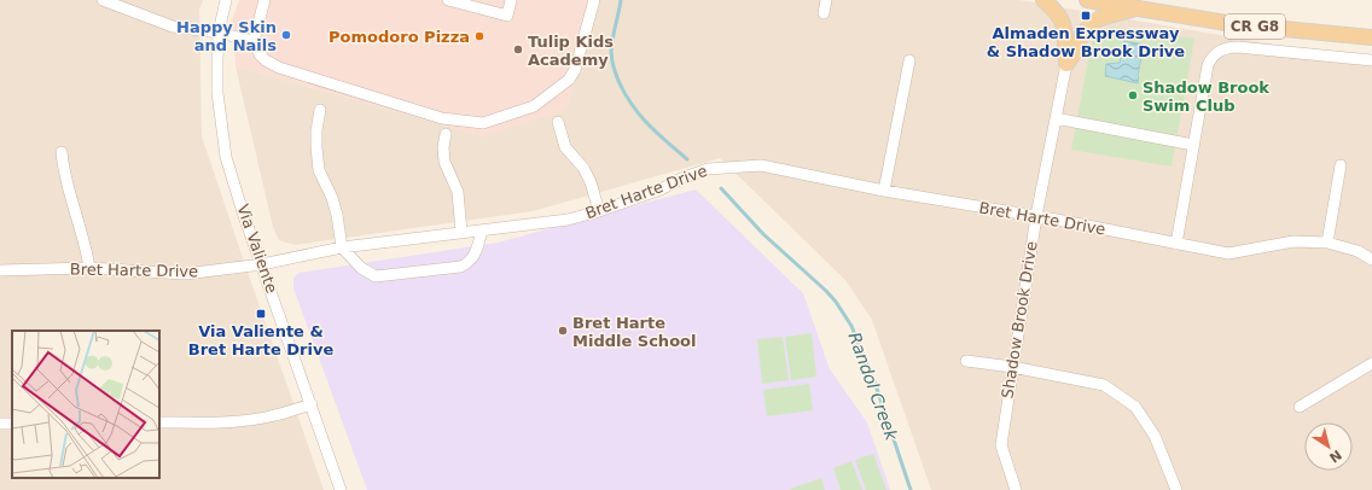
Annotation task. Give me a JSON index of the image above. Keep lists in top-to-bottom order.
{
  "streets": {
    "main road": ["CR G8"],
    "street": ["Bret Harte Drive", "Via Valiente", "Shadow Brook Drive"]
  },
  "crossings": [
    ["Bret Harte Drive", "Via Valiente"],
    ["Bret Harte Drive", "Shadow Brook Drive"]
  ],
  "water": ["Randol Creek"],
  "places": {
    "transit": ["Almaden Expressway & Shadow Brook Drive", "Via Valiente & Bret Harte Drive"],
    "other": [
      "Happy Skin and Nails",
      "Pomodoro Pizza",
      "Tulip Kids Academy",
      "Shadow Brook Swim Club",
      "Bret Harte Middle School"
    ]
  },
  "north": "bottom right"
}
